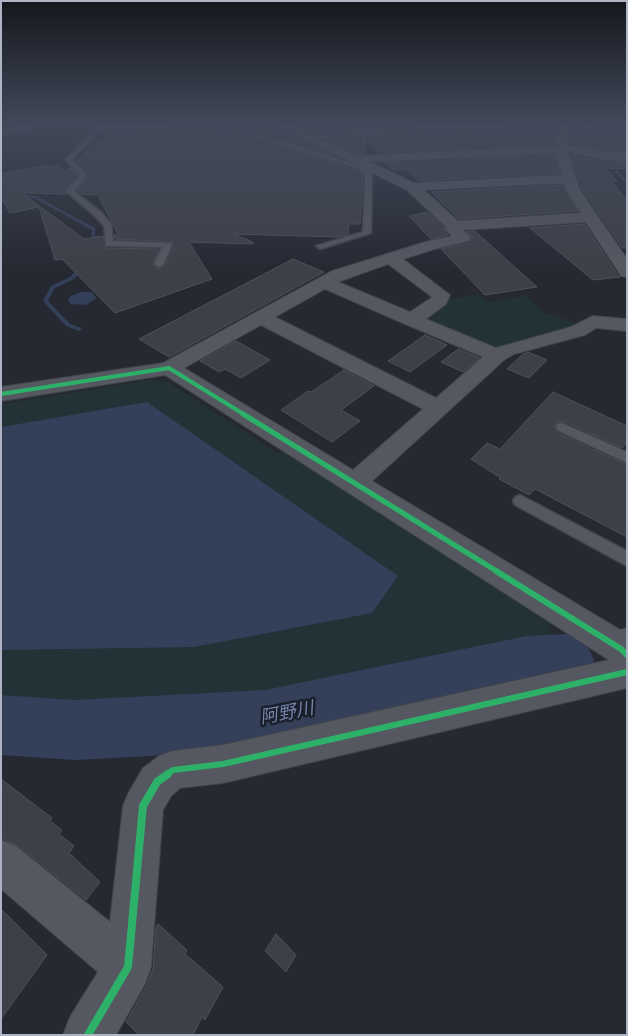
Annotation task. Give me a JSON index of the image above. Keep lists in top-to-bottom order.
{
  "water": ["阿野川"]
}
